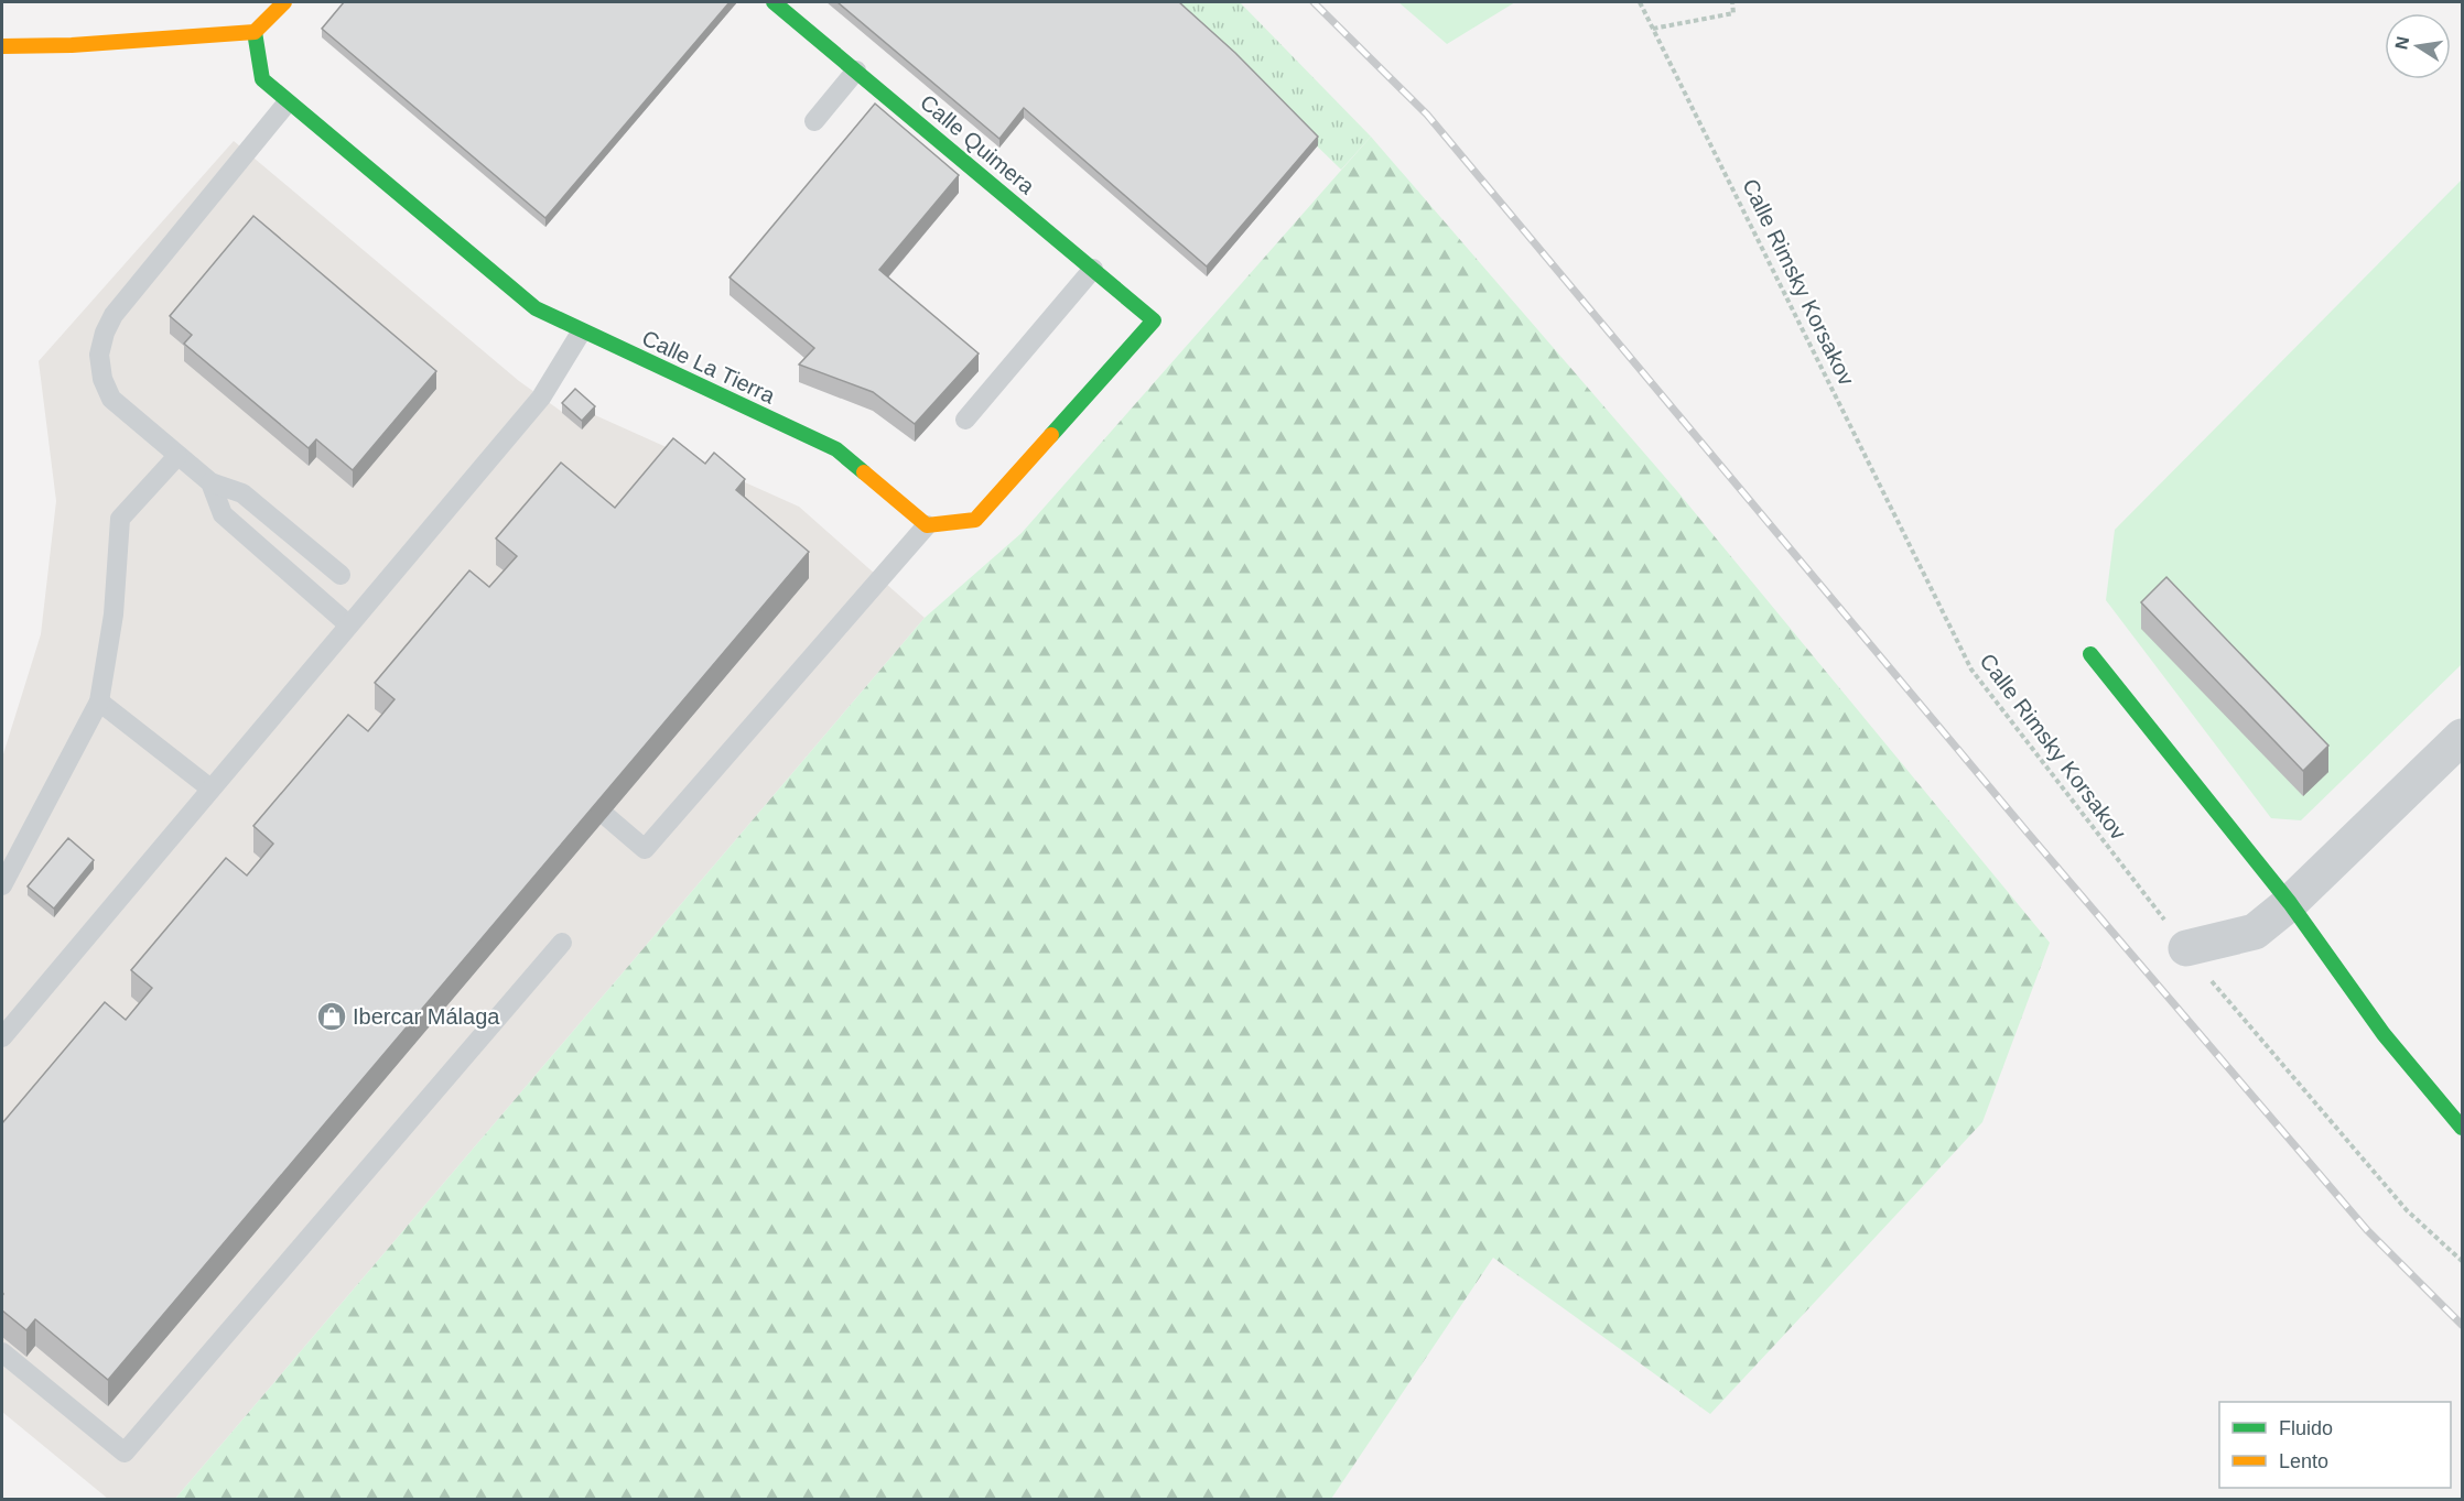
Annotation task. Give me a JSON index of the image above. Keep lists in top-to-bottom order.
{
  "streets": {
    "street": ["Calle Quimera", "Calle La Tierra"],
    "path": ["Calle Rimsky Korsakov"]
  },
  "crossings": [
    ["Calle Quimera", "Calle La Tierra"]
  ],
  "places": {
    "shop": ["Ibercar Málaga"]
  },
  "legend": ["Fluido", "Lento"],
  "north": "left"
}
